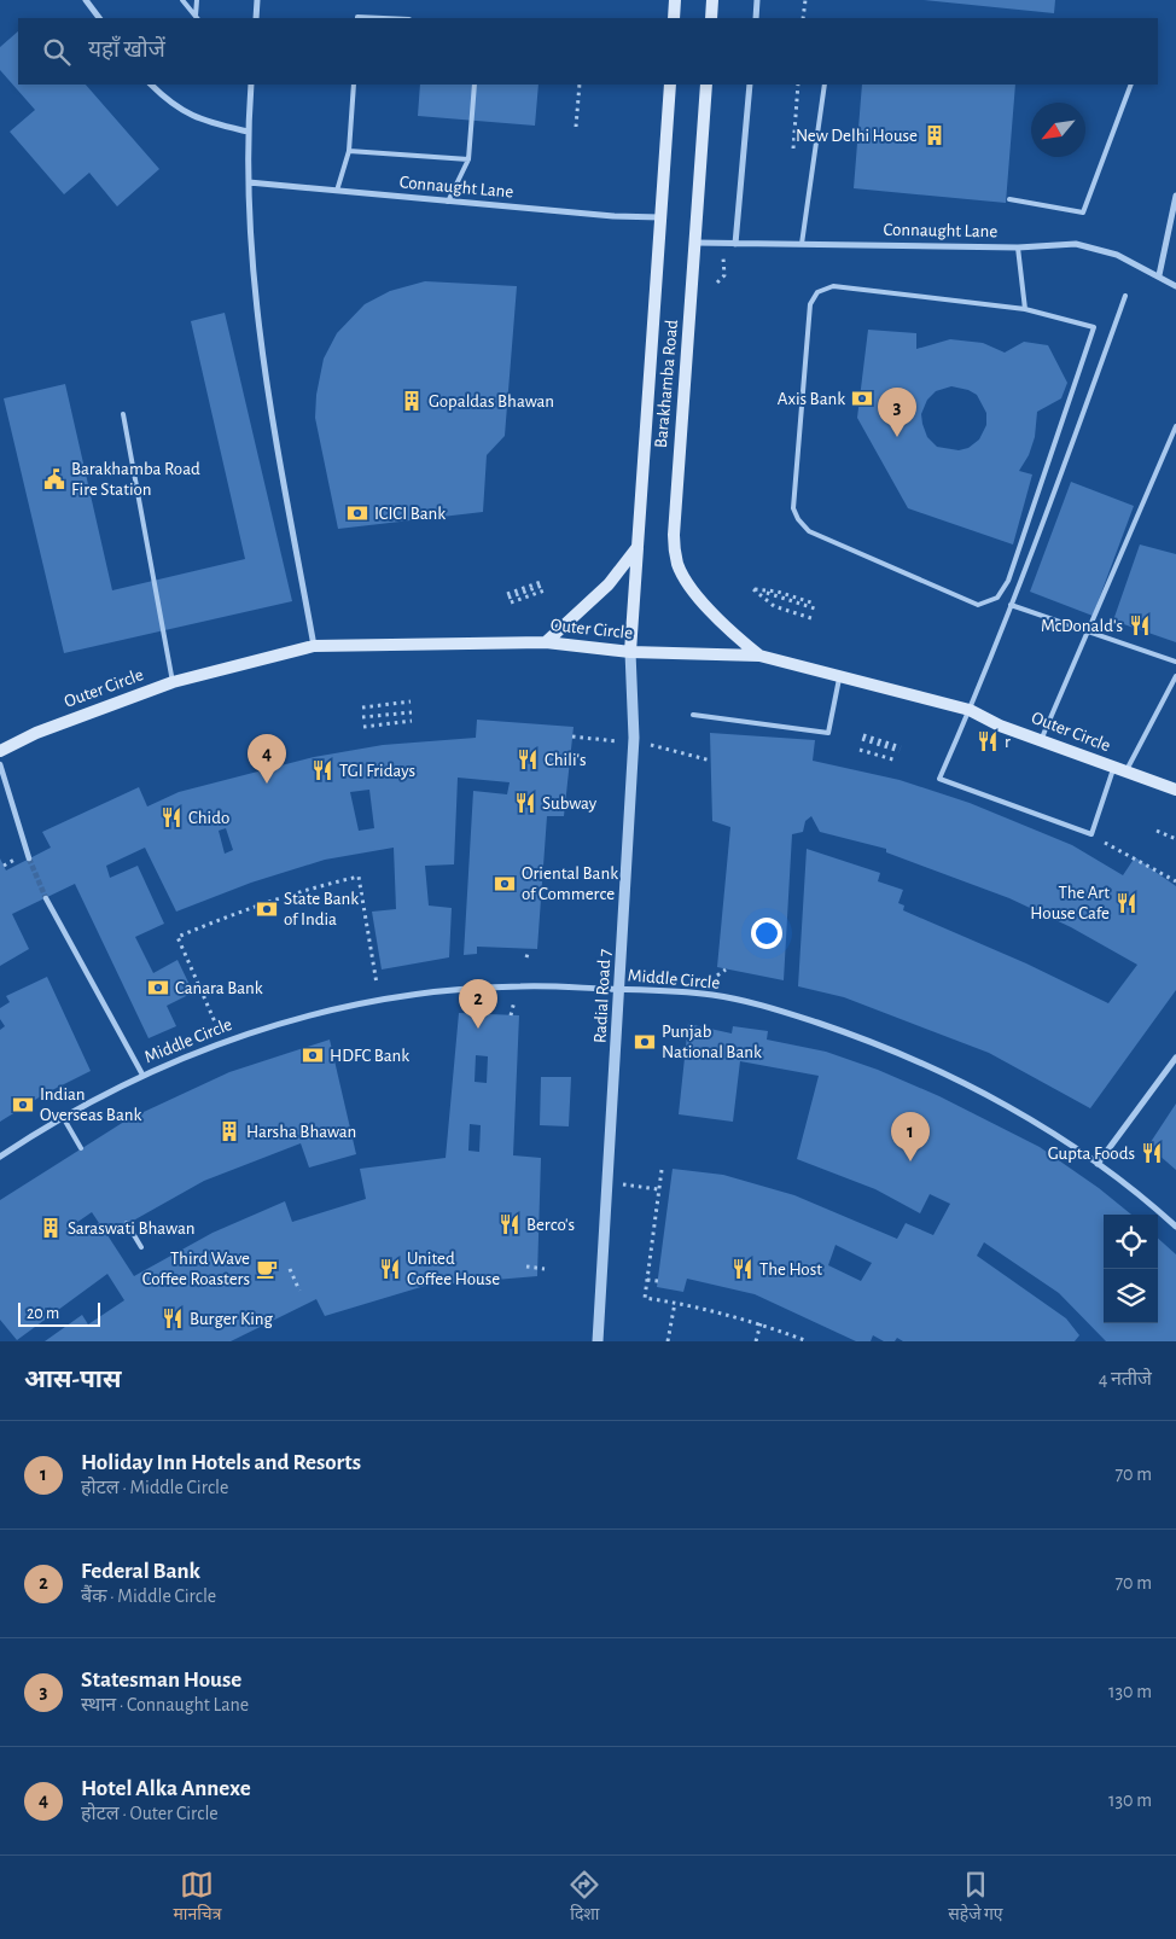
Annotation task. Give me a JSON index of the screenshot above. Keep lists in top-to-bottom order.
{
  "streets": {
    "main road": ["Barakhamba Road", "Outer Circle"],
    "street": ["Connaught Lane", "Middle Circle", "Radial Road 7"]
  },
  "crossings": [
    ["Connaught Lane", "Barakhamba Road"],
    ["Barakhamba Road", "Outer Circle"],
    ["Barakhamba Road", "Radial Road 7"],
    ["Outer Circle", "Radial Road 7"],
    ["Middle Circle", "Radial Road 7"]
  ],
  "places": {
    "building": [
      "New Delhi House",
      "Gopaldas Bhawan",
      "Harsha Bhawan",
      "Saraswati Bhawan"
    ],
    "bank": [
      "Axis Bank",
      "ICICI Bank",
      "Oriental Bank of Commerce",
      "State Bank of India",
      "Canara Bank",
      "Punjab National Bank",
      "HDFC Bank",
      "Indian Overseas Bank"
    ],
    "public building": ["Barakhamba Road Fire Station"],
    "restaurant": [
      "McDonald's",
      "r",
      "Chili's",
      "TGI Fridays",
      "Subway",
      "Chido",
      "The Art House Cafe",
      "Gupta Foods",
      "Berco's",
      "United Coffee House",
      "The Host",
      "Burger King"
    ],
    "cafe": ["Third Wave Coffee Roasters"]
  },
  "scale_bar": "20 m",
  "north": "bottom left",
  "page": {
    "search": "यहाँ खोजें",
    "pins": [
      "3",
      "4",
      "2",
      "1"
    ],
    "scale": "20 m",
    "heading": ["आस-पास", "4 नतीजे"],
    "list": [
      {
        "mark": "1",
        "name": "Holiday Inn Hotels and Resorts",
        "note": "होटल · Middle Circle",
        "value": "70 m"
      },
      {
        "mark": "2",
        "name": "Federal Bank",
        "note": "बैंक · Middle Circle",
        "value": "70 m"
      },
      {
        "mark": "3",
        "name": "Statesman House",
        "note": "स्थान · Connaught Lane",
        "value": "130 m"
      },
      {
        "mark": "4",
        "name": "Hotel Alka Annexe",
        "note": "होटल · Outer Circle",
        "value": "130 m"
      }
    ],
    "nav": ["मानचित्र", "दिशा", "सहेजे गए"]
  }
}
